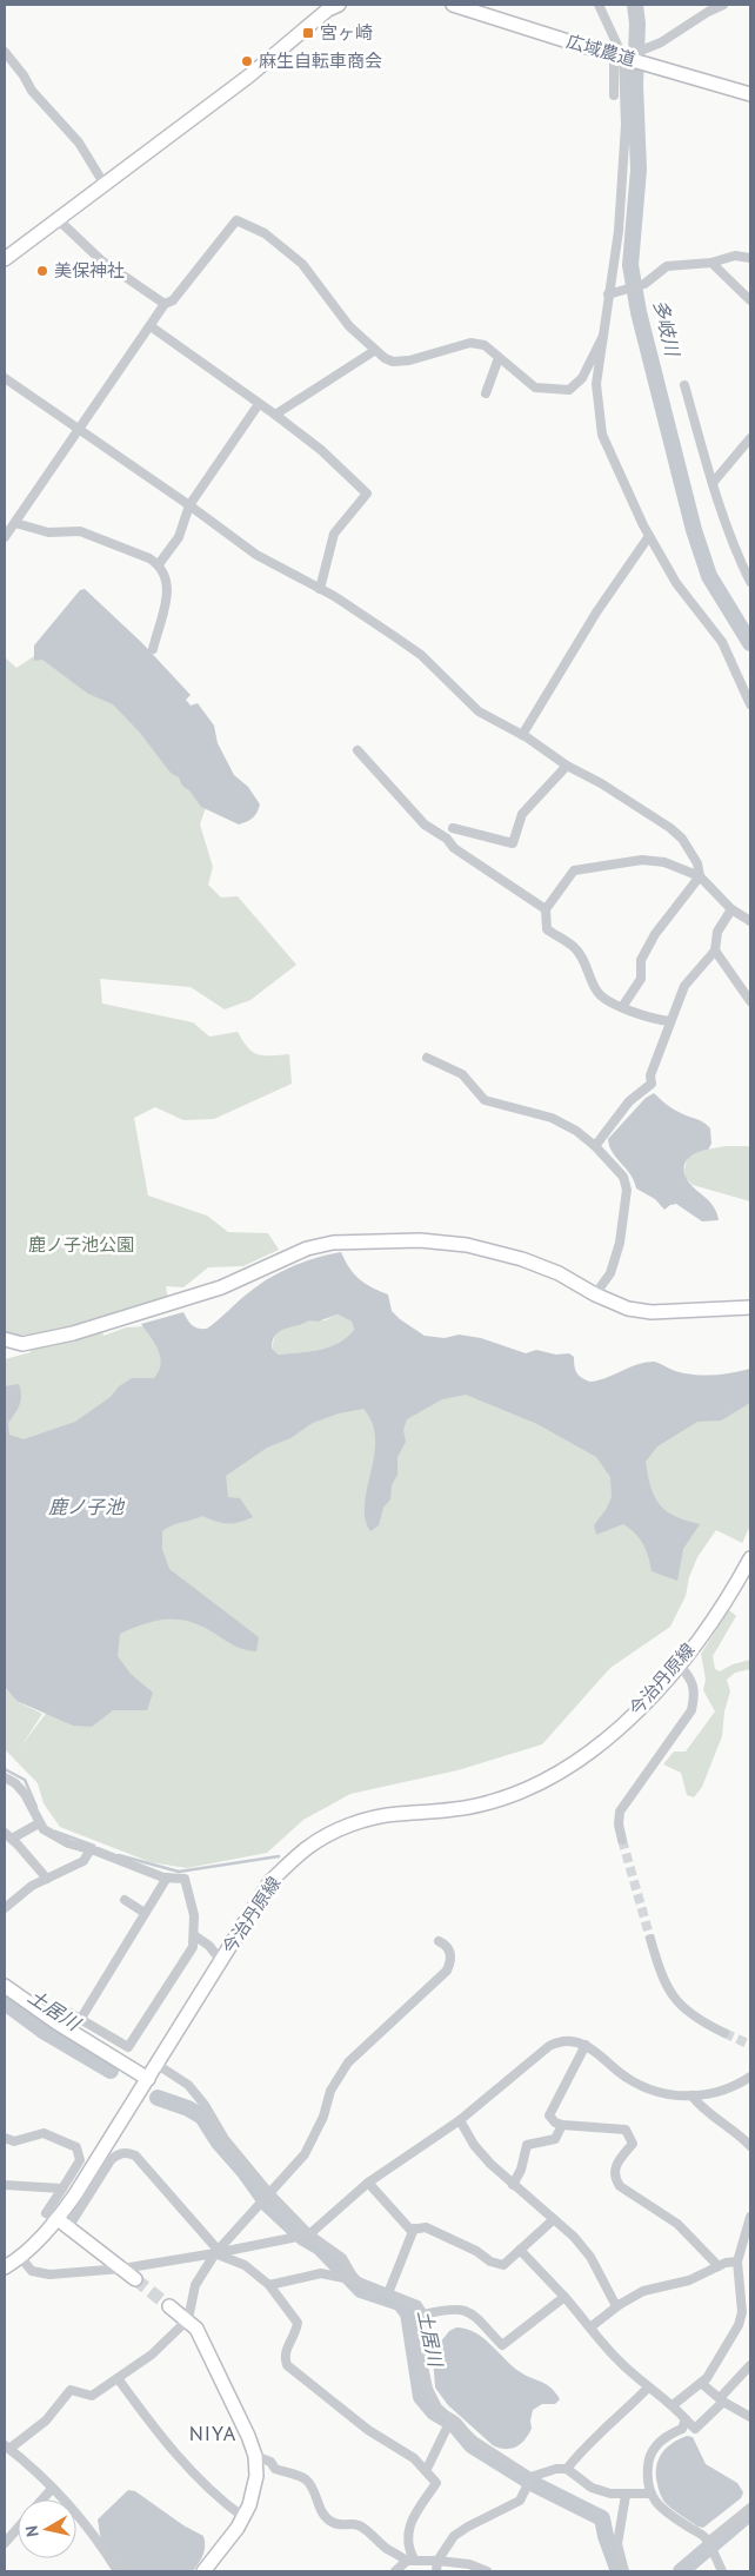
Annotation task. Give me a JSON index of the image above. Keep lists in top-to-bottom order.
{
  "streets": {
    "street": ["広域農道", "今治丹原線"]
  },
  "districts": ["NIYA"],
  "water": ["多岐川", "鹿ノ子池", "土居川"],
  "parks": ["鹿ノ子池公園"],
  "places": {
    "transit": ["宮ヶ崎"],
    "other": ["麻生自転車商会", "美保神社"]
  },
  "north": "left"
}
